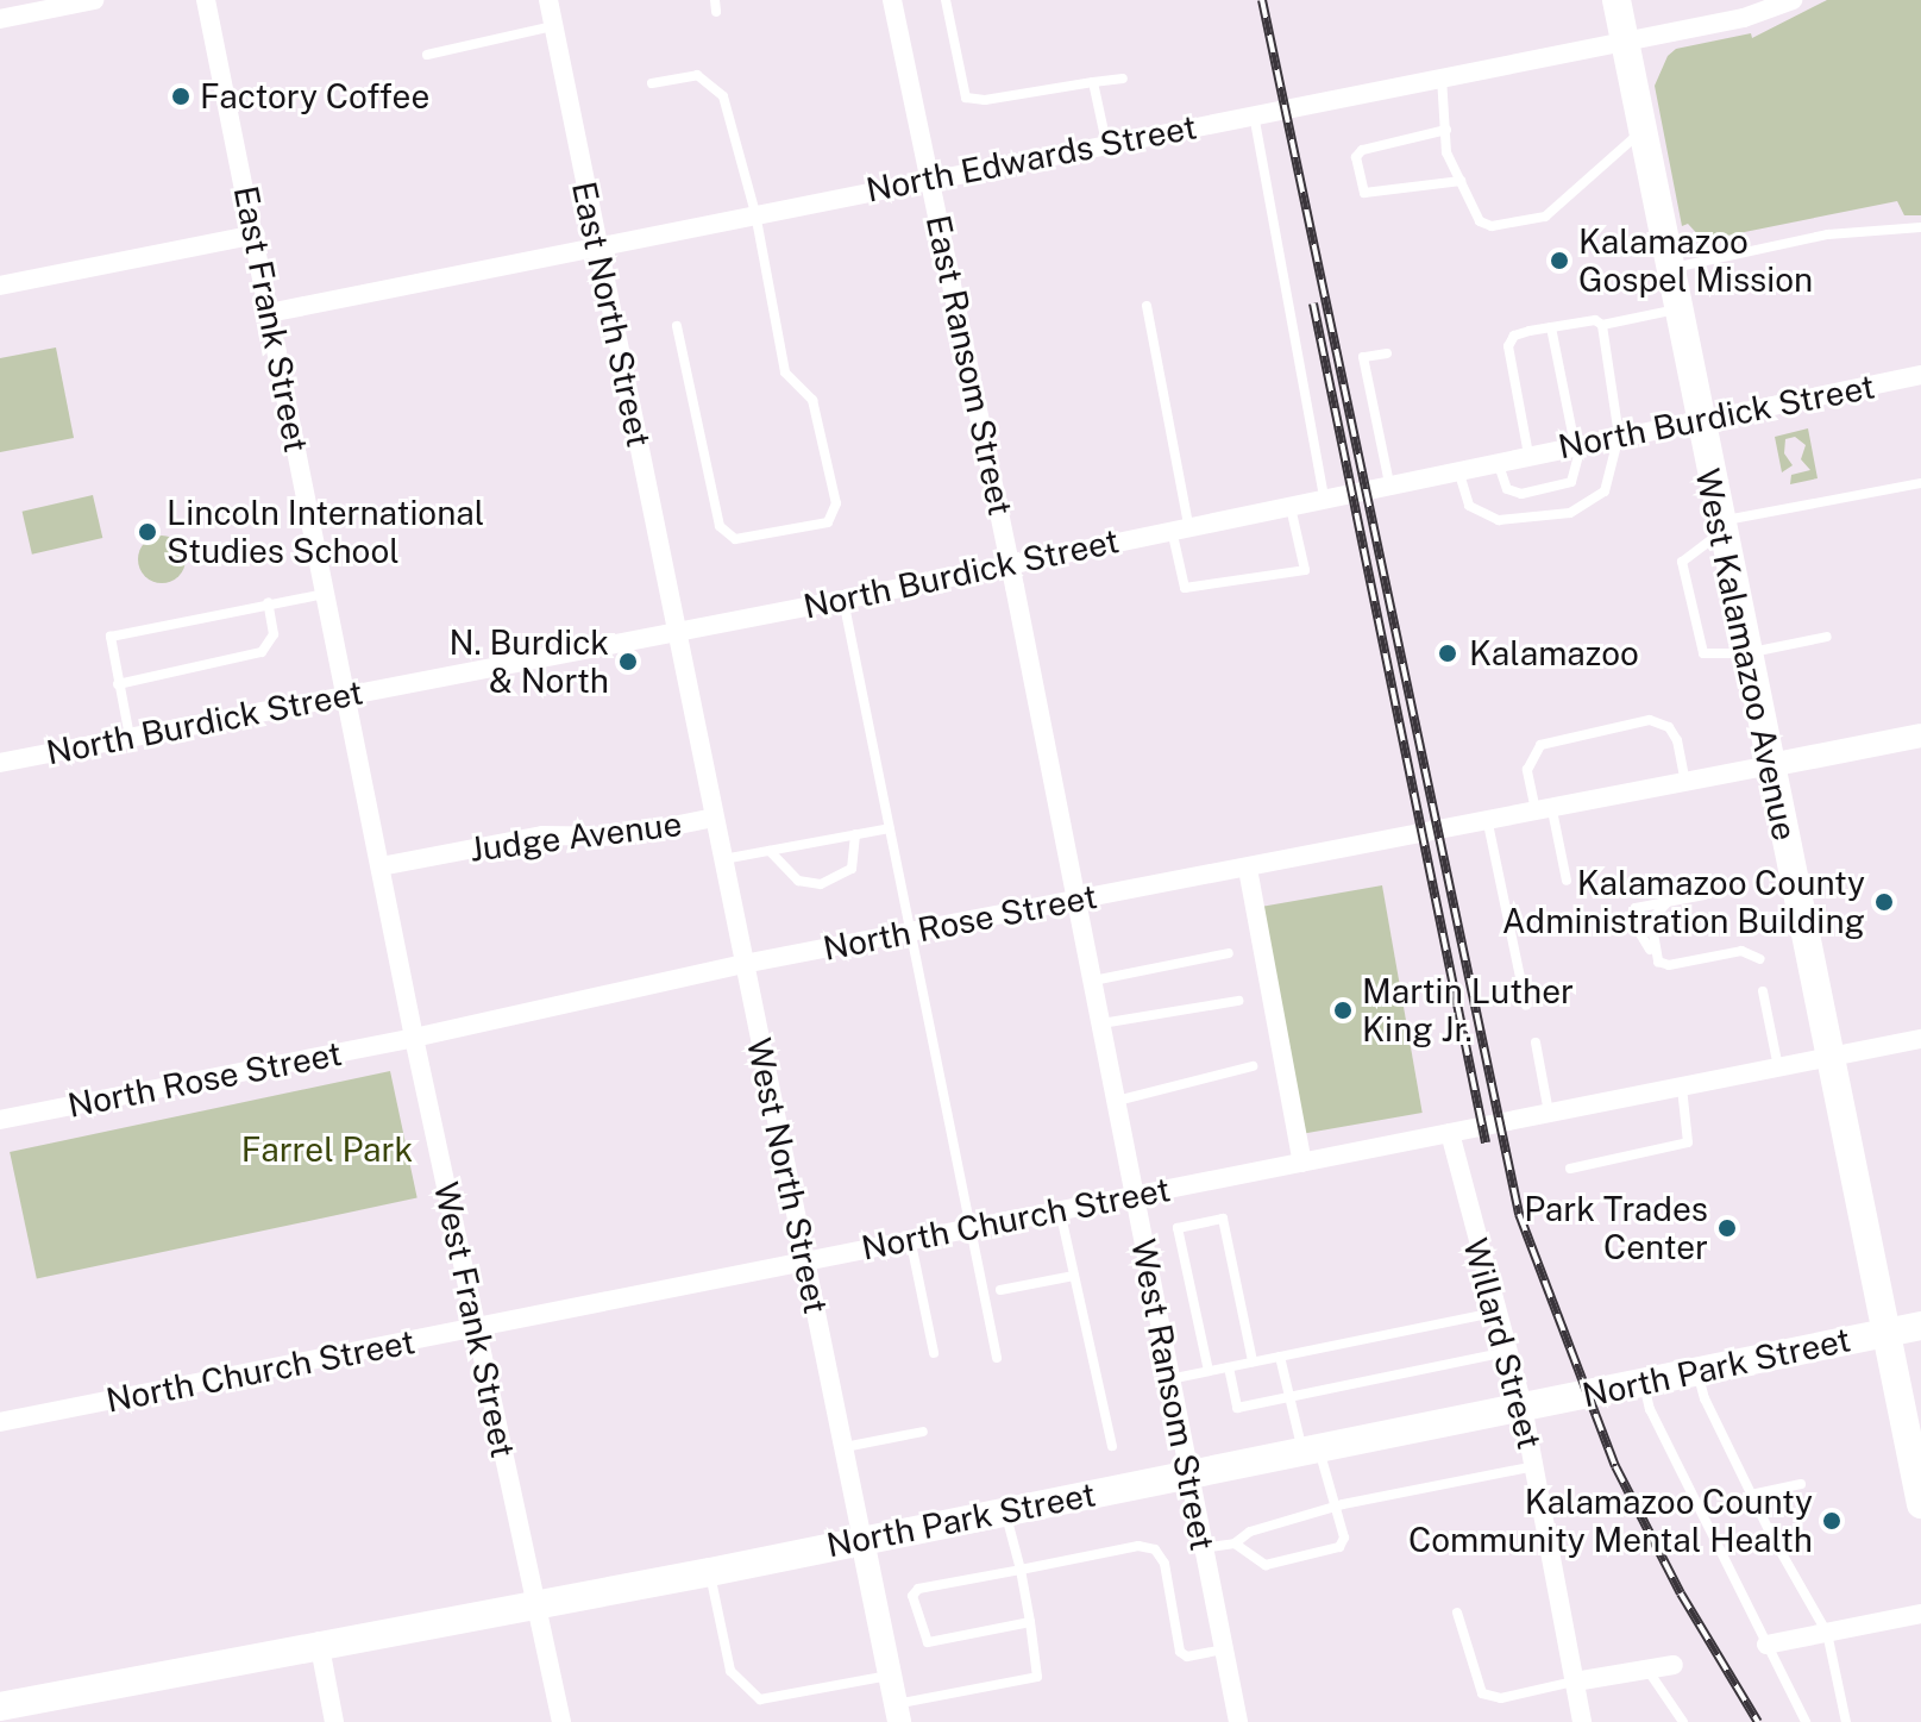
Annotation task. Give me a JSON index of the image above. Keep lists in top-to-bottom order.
{
  "streets": {
    "main road": ["West Kalamazoo Avenue", "North Park Street"],
    "street": [
      "North Edwards Street",
      "East North Street",
      "East Frank Street",
      "East Ransom Street",
      "North Burdick Street",
      "Judge Avenue",
      "North Rose Street",
      "West North Street",
      "North Church Street",
      "West Frank Street",
      "Willard Street",
      "West Ransom Street"
    ]
  },
  "crossings": [
    ["North Edwards Street", "East North Street"],
    ["North Edwards Street", "East Frank Street"],
    ["North Edwards Street", "East Ransom Street"],
    ["North Edwards Street", "West Kalamazoo Avenue"],
    ["East North Street", "North Burdick Street"],
    ["East North Street", "West North Street"],
    ["East Frank Street", "North Burdick Street"],
    ["East Frank Street", "West Frank Street"],
    ["East Ransom Street", "North Burdick Street"],
    ["East Ransom Street", "West Ransom Street"],
    ["North Burdick Street", "West Kalamazoo Avenue"],
    ["North Burdick Street", "West North Street"],
    ["North Burdick Street", "West Frank Street"],
    ["North Burdick Street", "West Ransom Street"],
    ["West Kalamazoo Avenue", "North Rose Street"],
    ["West Kalamazoo Avenue", "North Church Street"],
    ["West Kalamazoo Avenue", "North Park Street"],
    ["Judge Avenue", "West North Street"],
    ["Judge Avenue", "West Frank Street"],
    ["North Rose Street", "West North Street"],
    ["North Rose Street", "West Frank Street"],
    ["North Rose Street", "West Ransom Street"],
    ["West North Street", "North Church Street"],
    ["West North Street", "North Park Street"],
    ["North Church Street", "West Frank Street"],
    ["North Church Street", "Willard Street"],
    ["North Church Street", "West Ransom Street"],
    ["West Frank Street", "North Park Street"],
    ["Willard Street", "North Park Street"],
    ["North Park Street", "West Ransom Street"]
  ],
  "parks": ["Farrel Park"],
  "places": [
    "Factory Coffee",
    "Kalamazoo Gospel Mission",
    "Lincoln International Studies School",
    "Kalamazoo",
    "N. Burdick & North",
    "Kalamazoo County Administration Building",
    "Martin Luther King Jr.",
    "Park Trades Center",
    "Kalamazoo County Community Mental Health"
  ]
}
